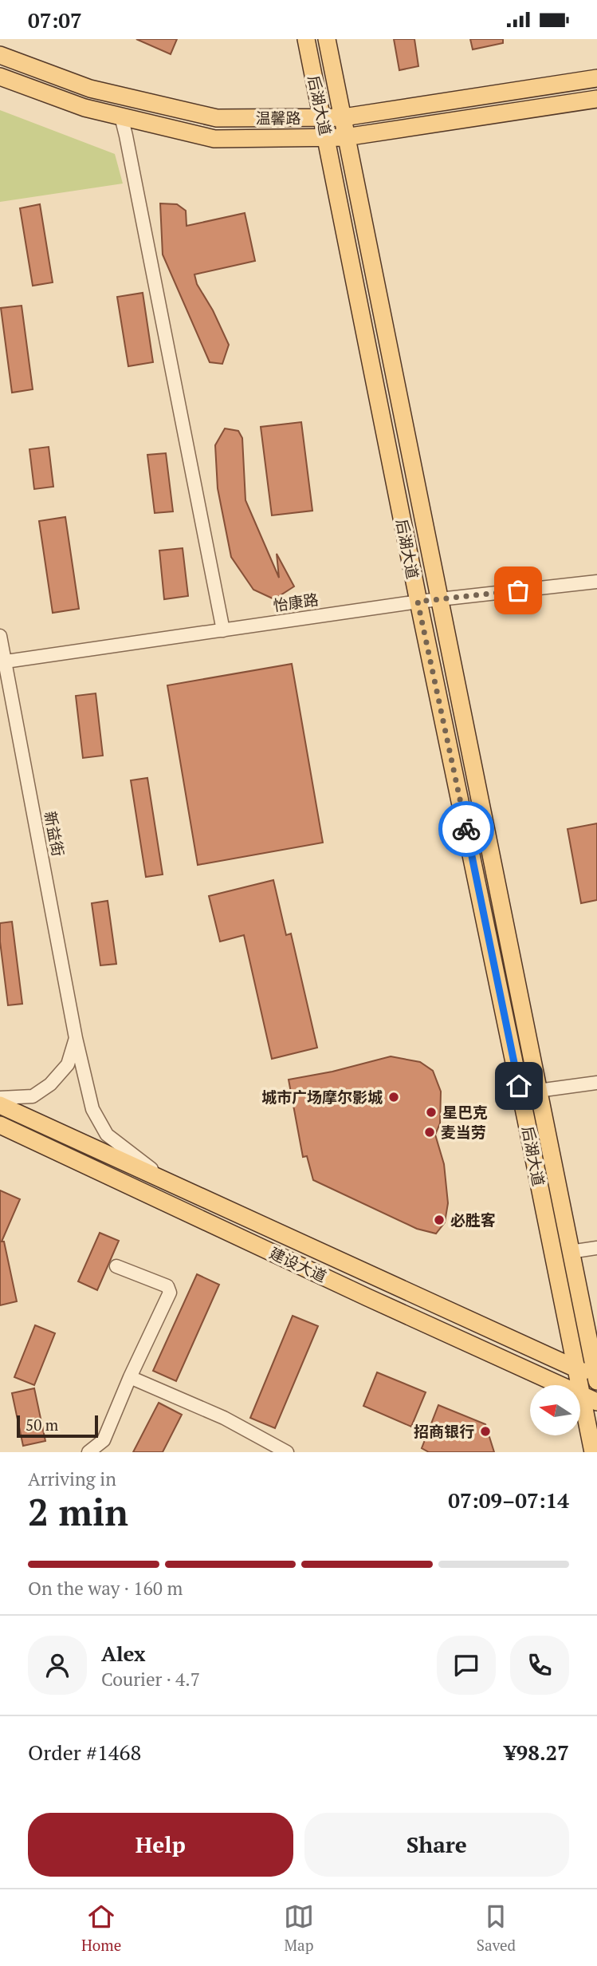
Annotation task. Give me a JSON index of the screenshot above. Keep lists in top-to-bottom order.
{
  "streets": {
    "main road": ["后湖大道", "温馨路", "建设大道"],
    "street": ["怡康路", "新益街"]
  },
  "crossings": [
    ["后湖大道", "温馨路"],
    ["后湖大道", "怡康路"],
    ["后湖大道", "建设大道"],
    ["怡康路", "新益街"],
    ["新益街", "建设大道"]
  ],
  "places": [
    "城市广场摩尔影城",
    "星巴克",
    "麦当劳",
    "必胜客",
    "招商银行"
  ],
  "scale_bar": "50 m",
  "north": "left",
  "page": {
    "status": "07:07",
    "scale": "50 m",
    "heading": ["2 min", "Arriving in", "07:09–07:14"],
    "panel": [
      "Alex",
      "Courier · 4.7",
      "Order #1468",
      "¥98.27"
    ],
    "bar": "On the way · 160 m",
    "buttons": ["Help", "Share"],
    "tabs": ["Home", "Map", "Saved"]
  }
}
